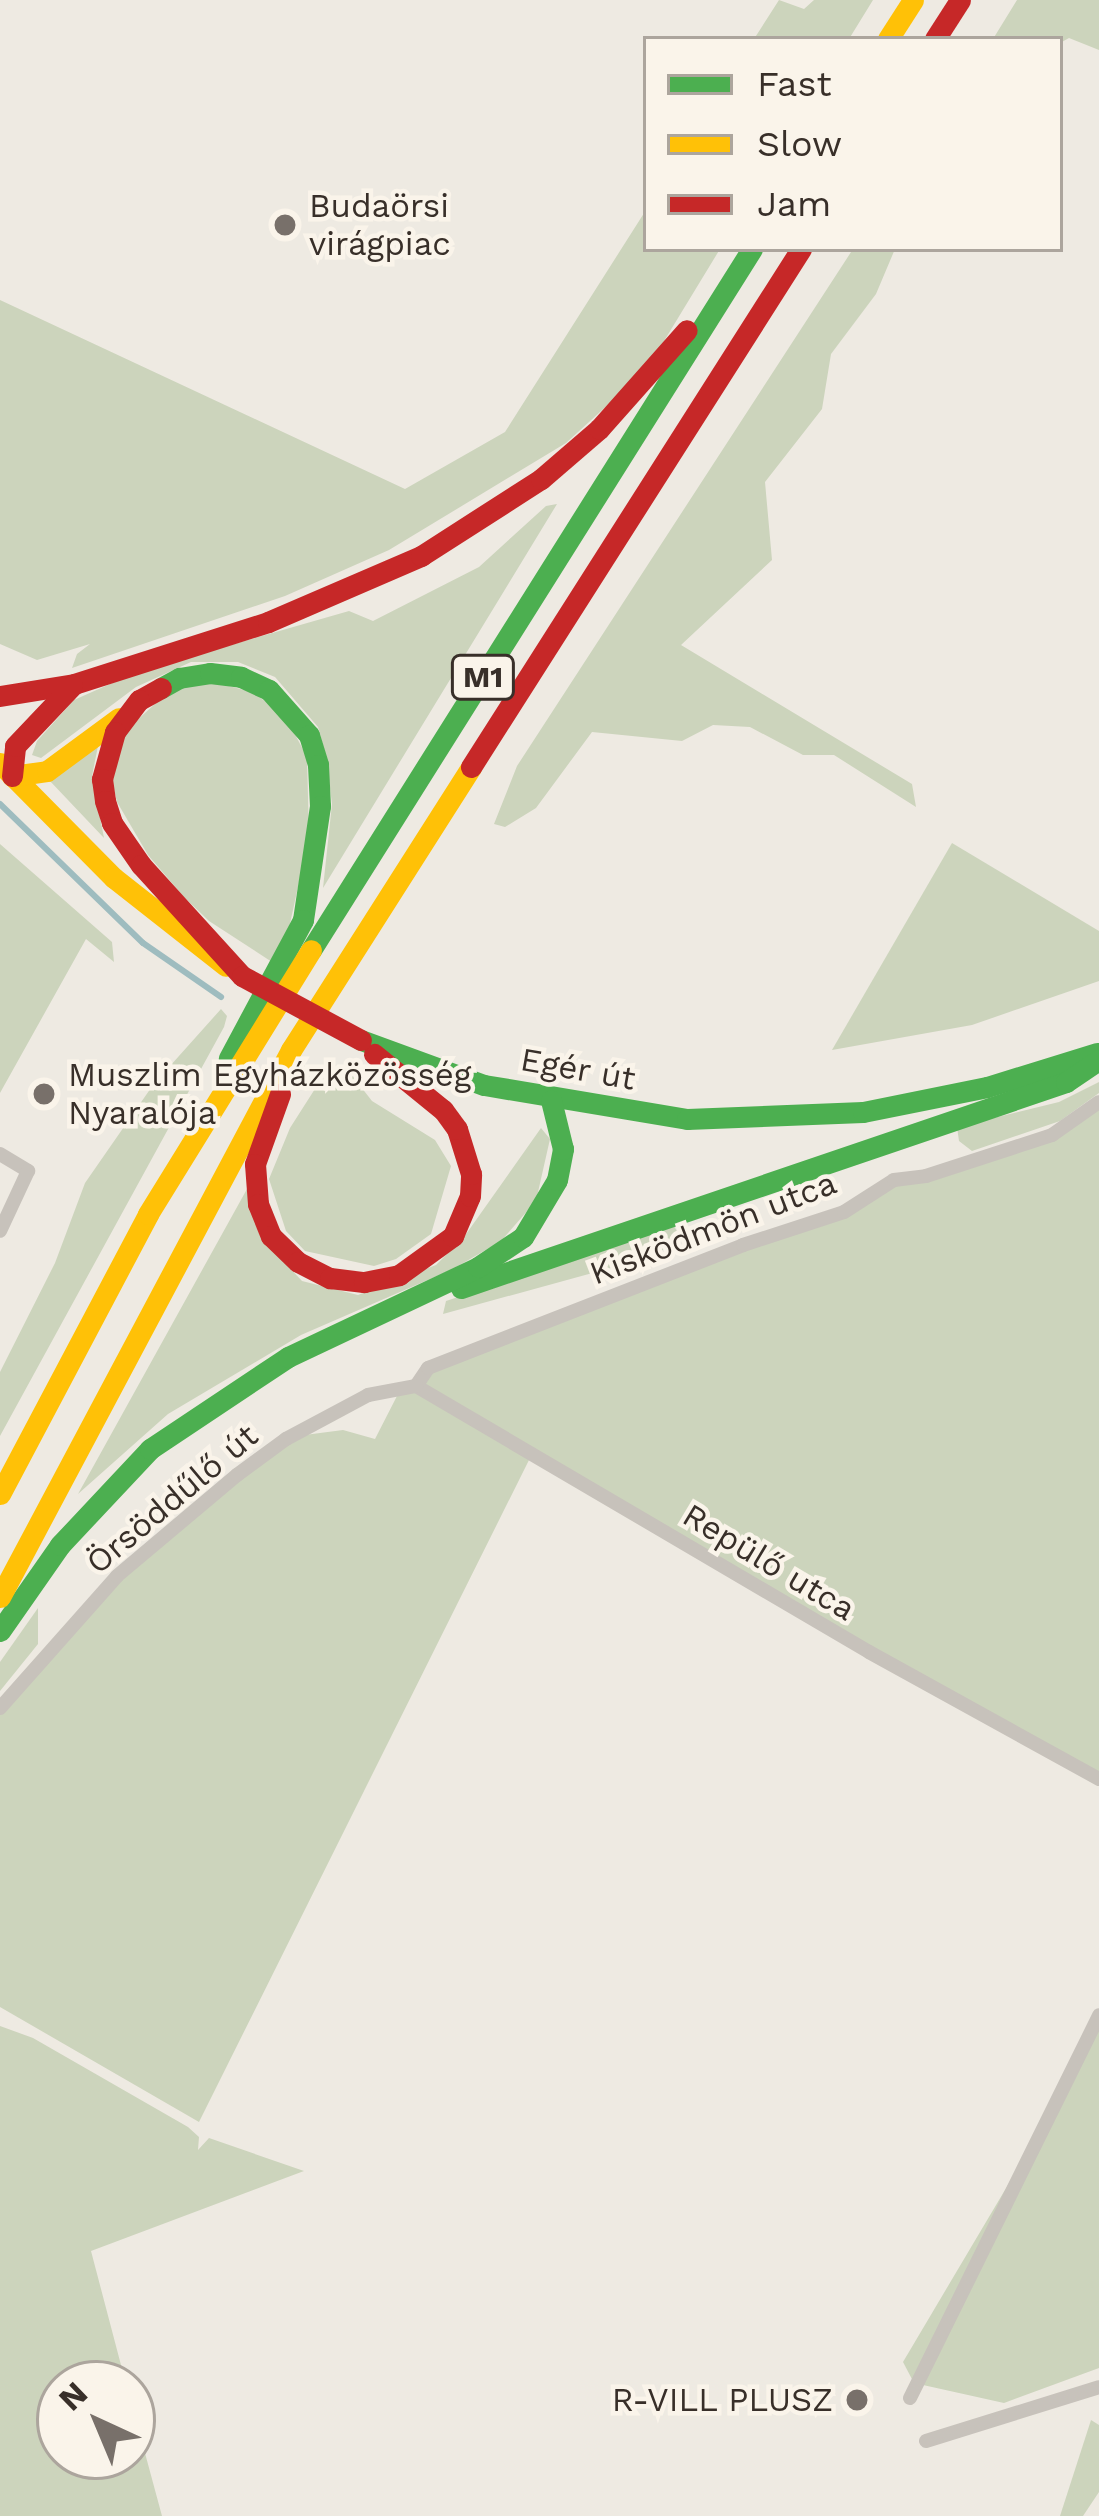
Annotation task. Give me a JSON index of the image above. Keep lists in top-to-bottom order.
{
  "streets": {
    "main road": ["M1", "Egér út"],
    "street": ["Kisködmön utca", "Örsöddűlő út", "Repülő utca"]
  },
  "crossings": [
    ["Kisködmön utca", "Örsöddűlő út"],
    ["Kisködmön utca", "Repülő utca"],
    ["Örsöddűlő út", "Repülő utca"]
  ],
  "places": ["Budaörsi virágpiac", "Muszlim Egyházközösség Nyaralója", "R-VILL PLUSZ"],
  "legend": ["Fast", "Slow", "Jam"],
  "north": "top left"
}
